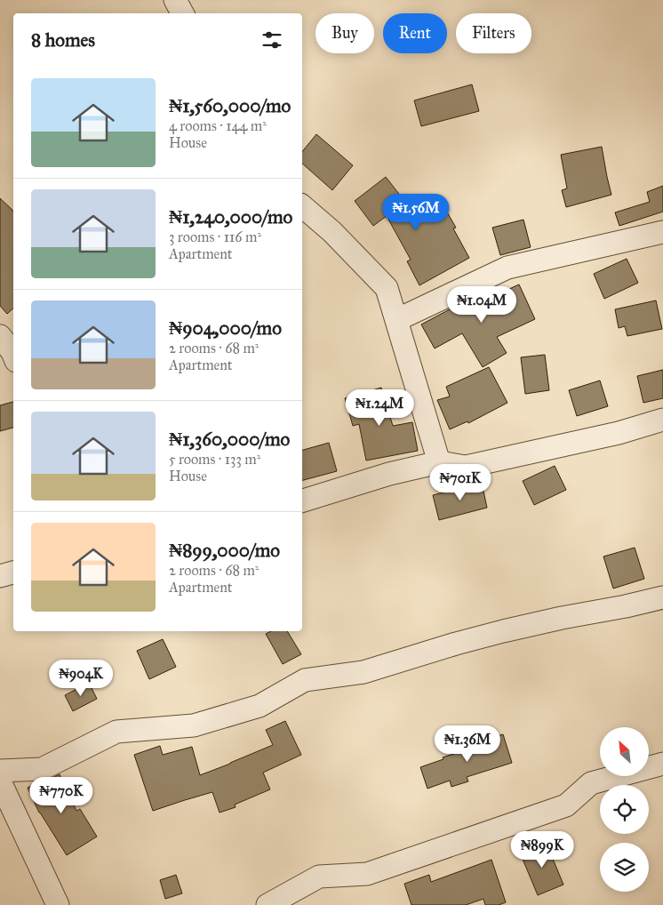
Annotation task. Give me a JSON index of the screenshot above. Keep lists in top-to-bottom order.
{
  "north": "top left",
  "page": {
    "chip": ["Buy", "Rent", "Filters"],
    "heading": "8 homes",
    "list": [
      {
        "name": "₦1,560,000/mo",
        "note": "4 rooms · 144 m² · House"
      },
      {
        "name": "₦1,240,000/mo",
        "note": "3 rooms · 116 m² · Apartment"
      },
      {
        "name": "₦904,000/mo",
        "note": "2 rooms · 68 m² · Apartment"
      },
      {
        "name": "₦1,360,000/mo",
        "note": "5 rooms · 133 m² · House"
      },
      {
        "name": "₦899,000/mo",
        "note": "2 rooms · 68 m² · Apartment"
      }
    ],
    "price": [
      "₦1.56M",
      "₦1.04M",
      "₦1.24M",
      "₦701K",
      "₦904K",
      "₦1.36M",
      "₦770K",
      "₦899K"
    ]
  }
}
